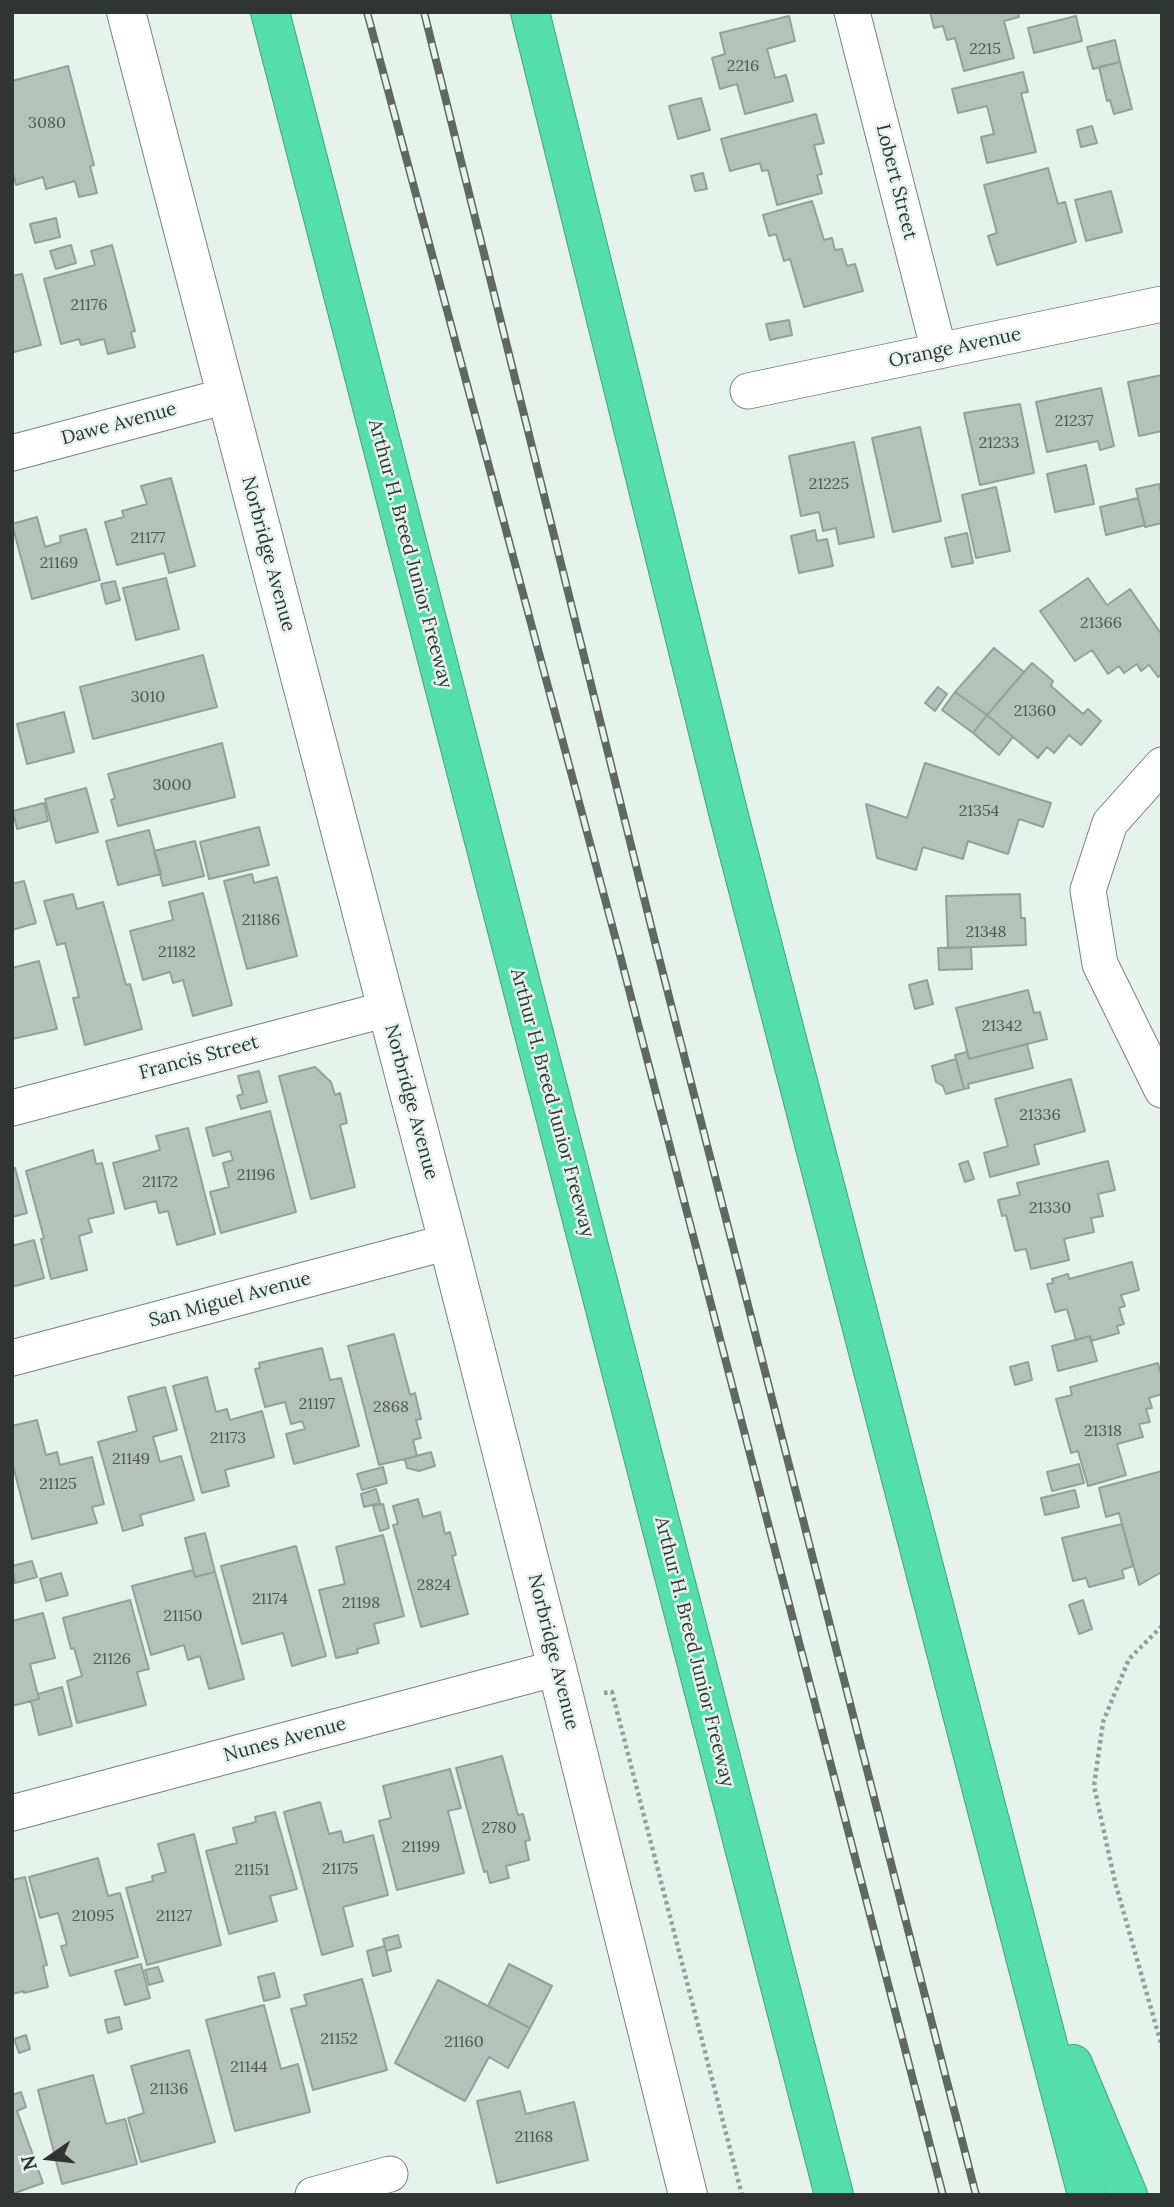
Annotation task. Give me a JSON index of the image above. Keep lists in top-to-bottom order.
{
  "streets": {
    "highway": ["Arthur H. Breed Junior Freeway"],
    "street": [
      "Lobert Street",
      "Orange Avenue",
      "Dawe Avenue",
      "Norbridge Avenue",
      "Francis Street",
      "San Miguel Avenue",
      "Nunes Avenue"
    ]
  },
  "crossings": [
    ["Lobert Street", "Orange Avenue"],
    ["Dawe Avenue", "Norbridge Avenue"],
    ["Norbridge Avenue", "Francis Street"],
    ["Norbridge Avenue", "San Miguel Avenue"],
    ["Norbridge Avenue", "Nunes Avenue"]
  ],
  "house_numbers": [
    "2215",
    "2216",
    "3080",
    "21176",
    "21237",
    "21233",
    "21225",
    "21177",
    "21169",
    "21366",
    "3010",
    "21360",
    "3000",
    "21354",
    "21186",
    "21348",
    "21182",
    "21342",
    "21336",
    "21196",
    "21172",
    "21330",
    "21197",
    "2868",
    "21318",
    "21173",
    "21149",
    "21125",
    "2824",
    "21174",
    "21198",
    "21150",
    "21126",
    "2780",
    "21199",
    "21175",
    "21151",
    "21095",
    "21127",
    "21152",
    "21160",
    "21144",
    "21136",
    "21168"
  ],
  "north": "left"
}
